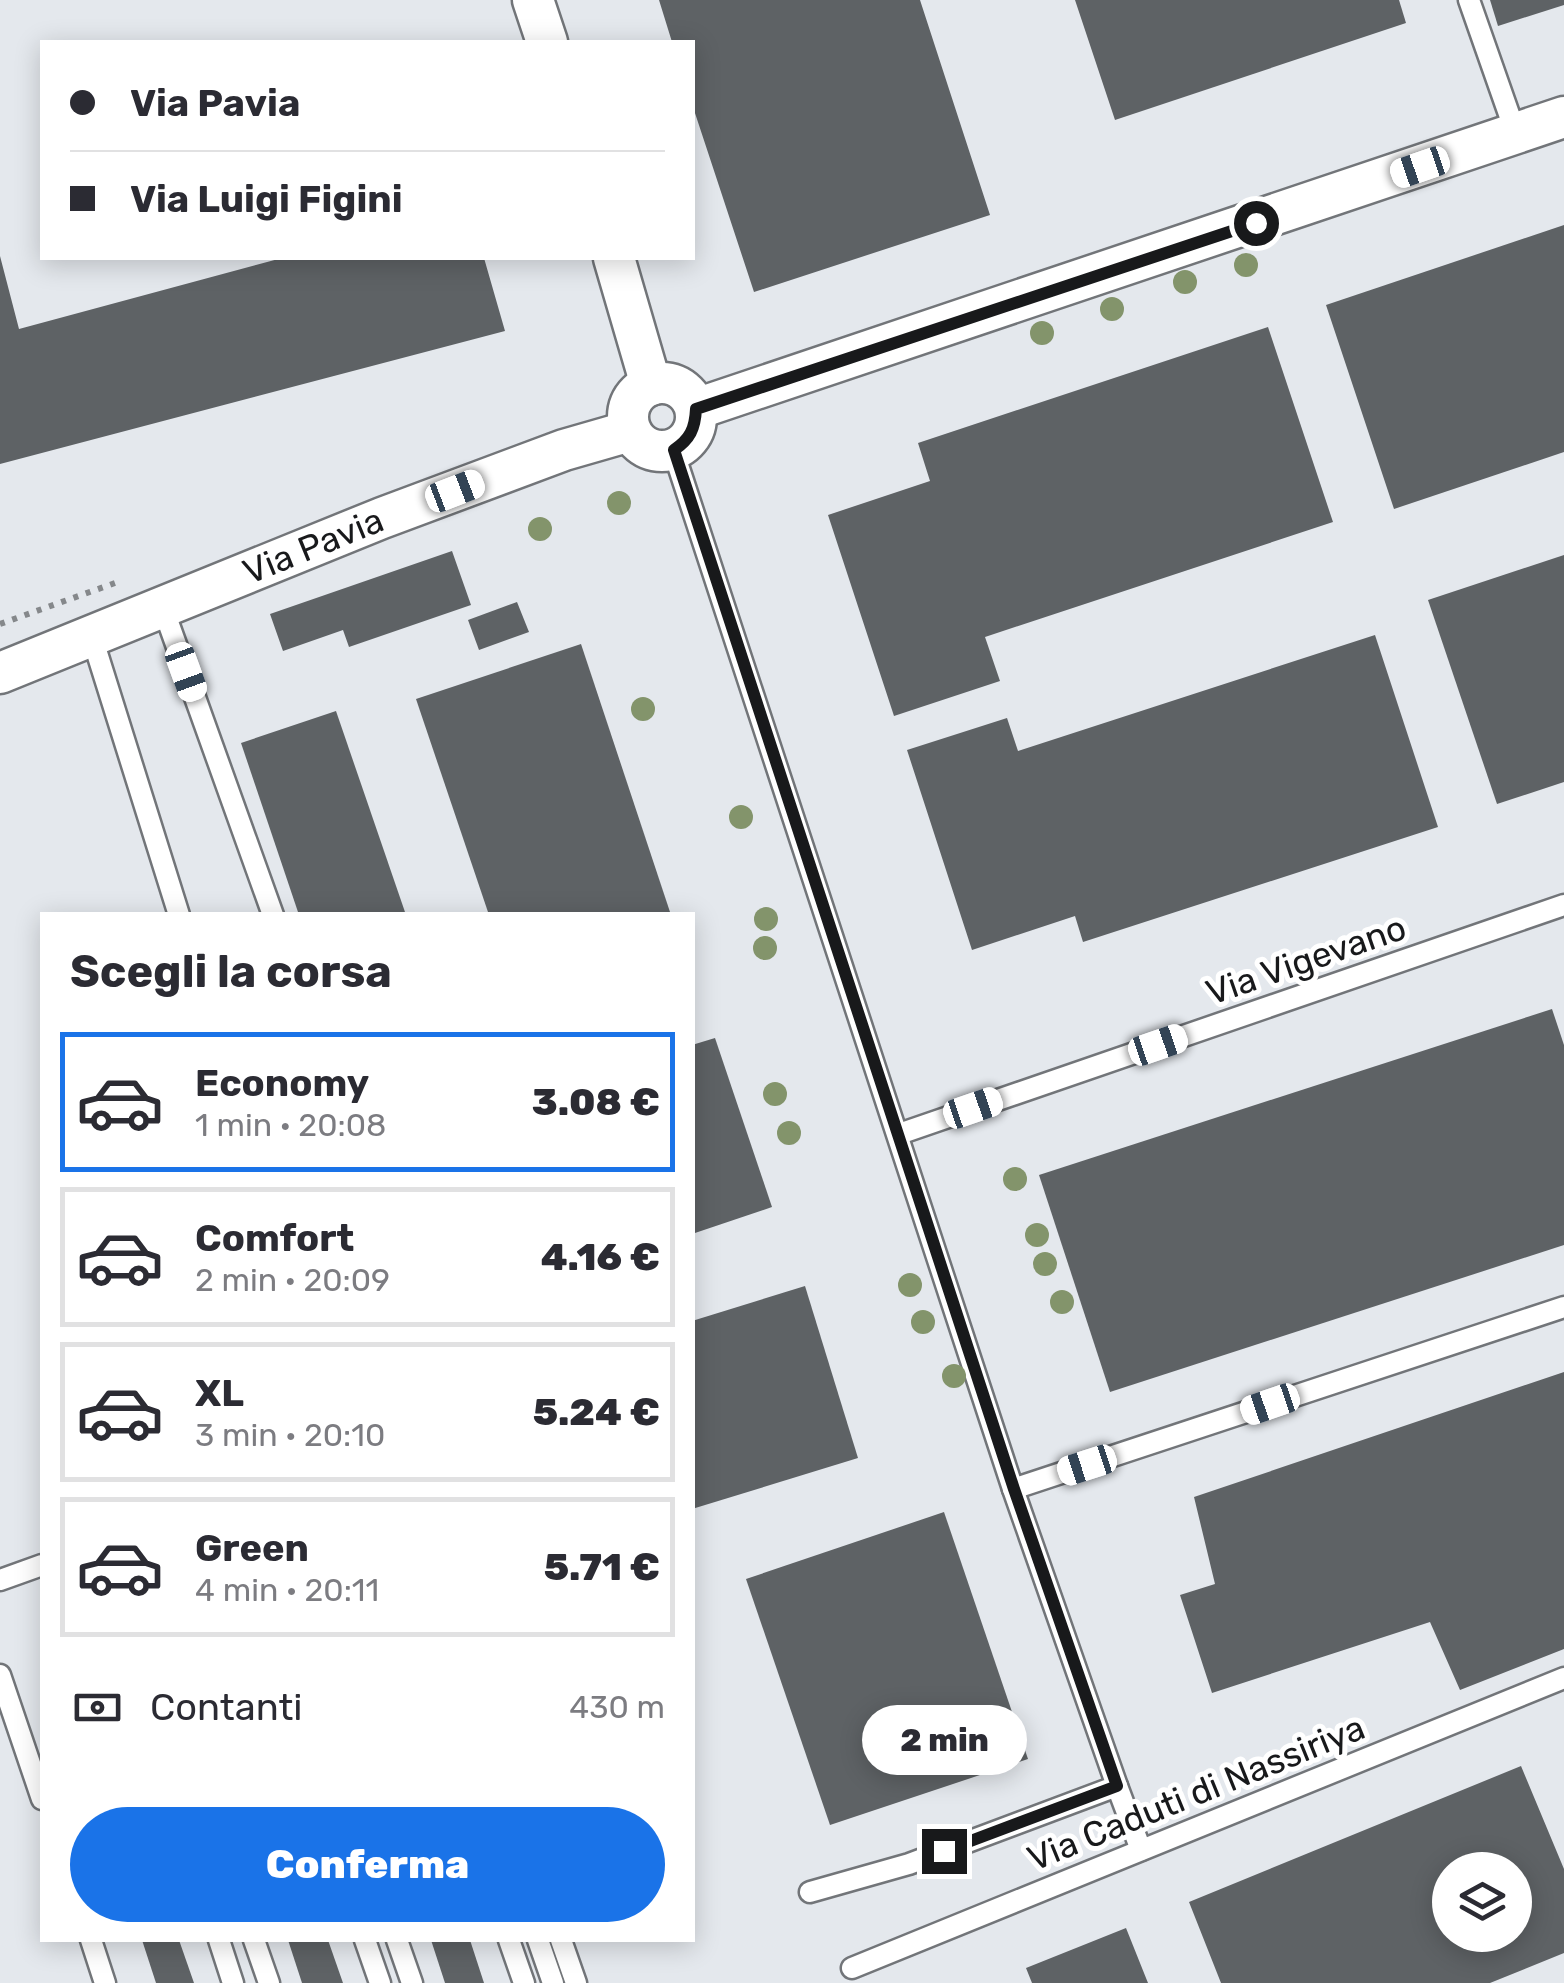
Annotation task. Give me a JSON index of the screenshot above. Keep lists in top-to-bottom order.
{
  "streets": {
    "street": ["Via Pavia"],
    "lane": ["Via Vigevano", "Via Caduti di Nassiriya"]
  },
  "page": {
    "banner": ["Via Pavia", "Via Luigi Figini"],
    "heading": "Scegli la corsa",
    "list": [
      {
        "name": "Economy",
        "note": "1 min · 20:08",
        "value": "3.08 €"
      },
      {
        "name": "Comfort",
        "note": "2 min · 20:09",
        "value": "4.16 €"
      },
      {
        "name": "XL",
        "note": "3 min · 20:10",
        "value": "5.24 €"
      },
      {
        "name": "Green",
        "note": "4 min · 20:11",
        "value": "5.71 €"
      }
    ],
    "pay": ["Contanti", "430 m"],
    "bubble": "2 min",
    "buttons": "Conferma"
  }
}
